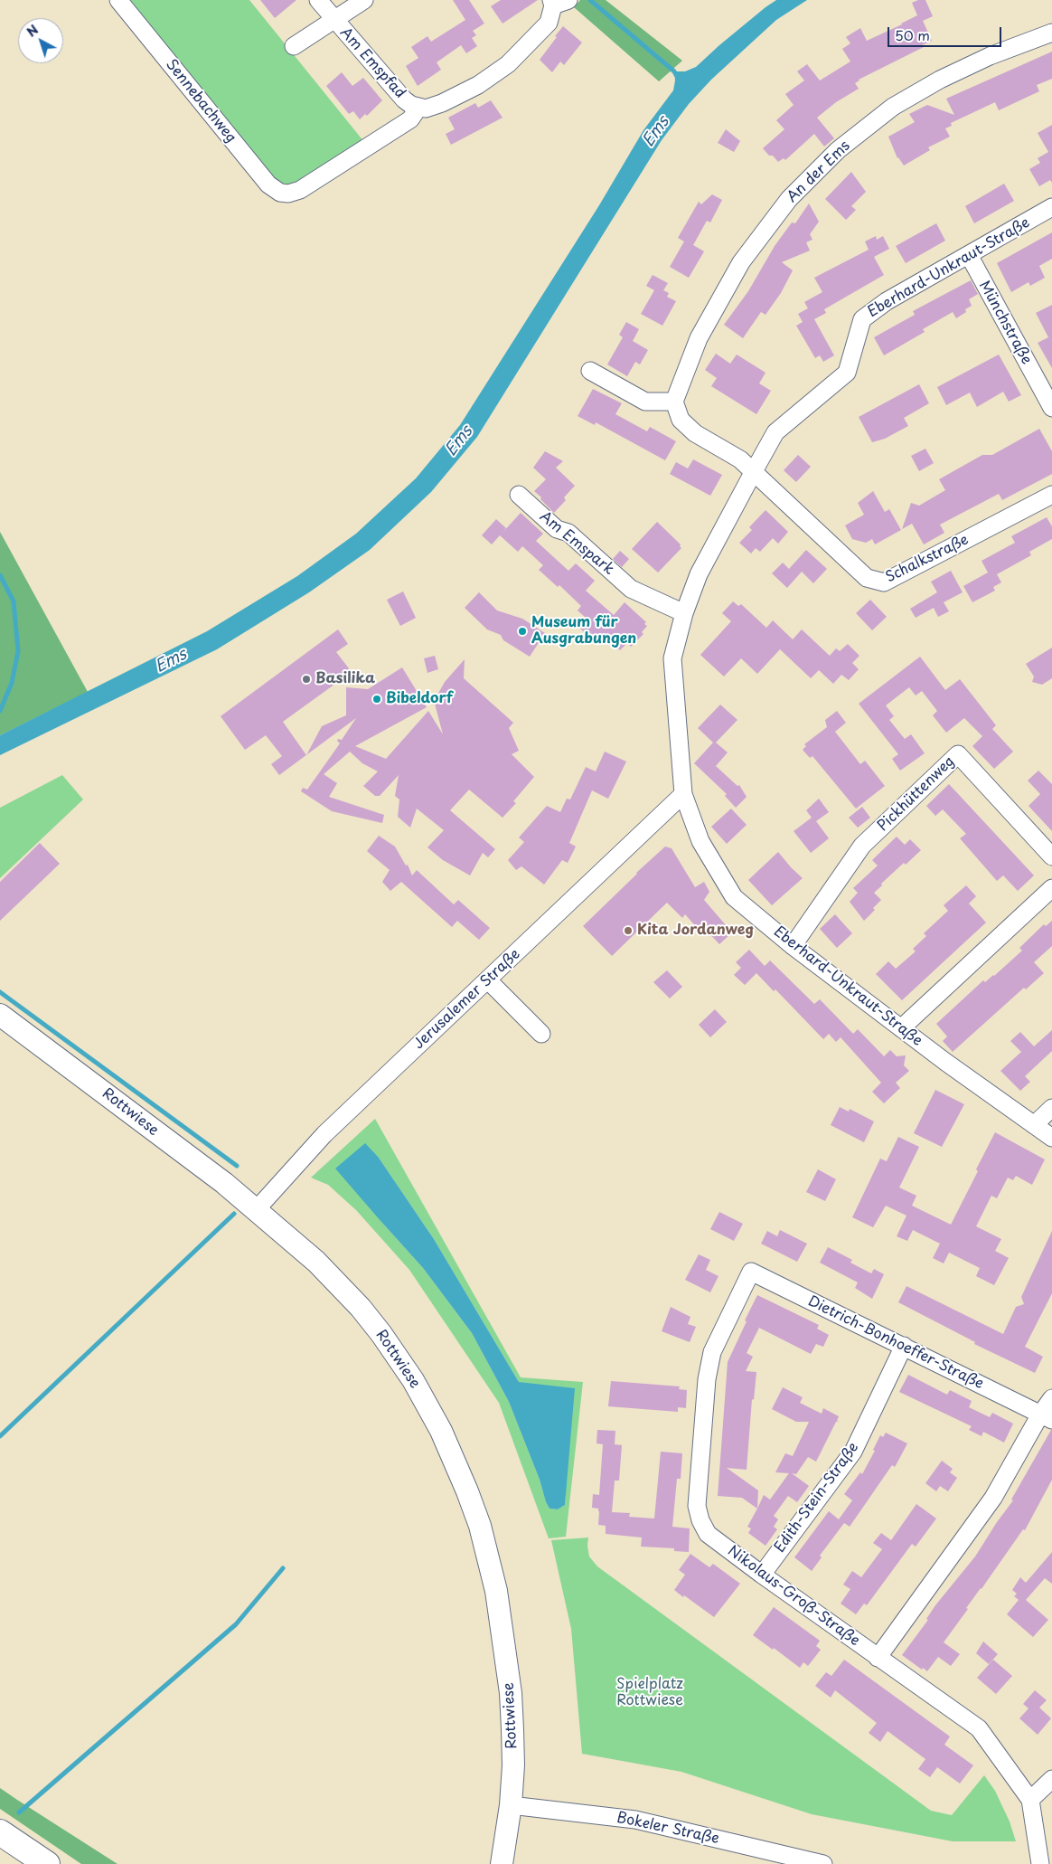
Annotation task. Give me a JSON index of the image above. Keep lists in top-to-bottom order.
{
  "streets": {
    "street": [
      "Am Emspfad",
      "Sennebachweg",
      "An der Ems",
      "Eberhard-Unkraut-Straße",
      "Münchstraße",
      "Am Emspark",
      "Schalkstraße",
      "Pickhüttenweg",
      "Jerusalemer Straße",
      "Rottwiese",
      "Dietrich-Bonhoeffer-Straße",
      "Edith-Stein-Straße",
      "Nikolaus-Groß-Straße",
      "Bokeler Straße"
    ]
  },
  "crossings": [
    ["Am Emspfad", "Sennebachweg"],
    ["Eberhard-Unkraut-Straße", "Münchstraße"],
    ["Eberhard-Unkraut-Straße", "Am Emspark"],
    ["Eberhard-Unkraut-Straße", "Schalkstraße"],
    ["Eberhard-Unkraut-Straße", "Pickhüttenweg"],
    ["Eberhard-Unkraut-Straße", "Jerusalemer Straße"],
    ["Jerusalemer Straße", "Rottwiese"],
    ["Rottwiese", "Bokeler Straße"],
    ["Dietrich-Bonhoeffer-Straße", "Edith-Stein-Straße"],
    ["Dietrich-Bonhoeffer-Straße", "Nikolaus-Groß-Straße"],
    ["Edith-Stein-Straße", "Nikolaus-Groß-Straße"]
  ],
  "water": ["Ems"],
  "parks": ["Spielplatz Rottwiese"],
  "places": [
    "Museum für Ausgrabungen",
    "Basilika",
    "Bibeldorf",
    "Kita Jordanweg"
  ],
  "scale_bar": "50 m",
  "north": "top left"
}
